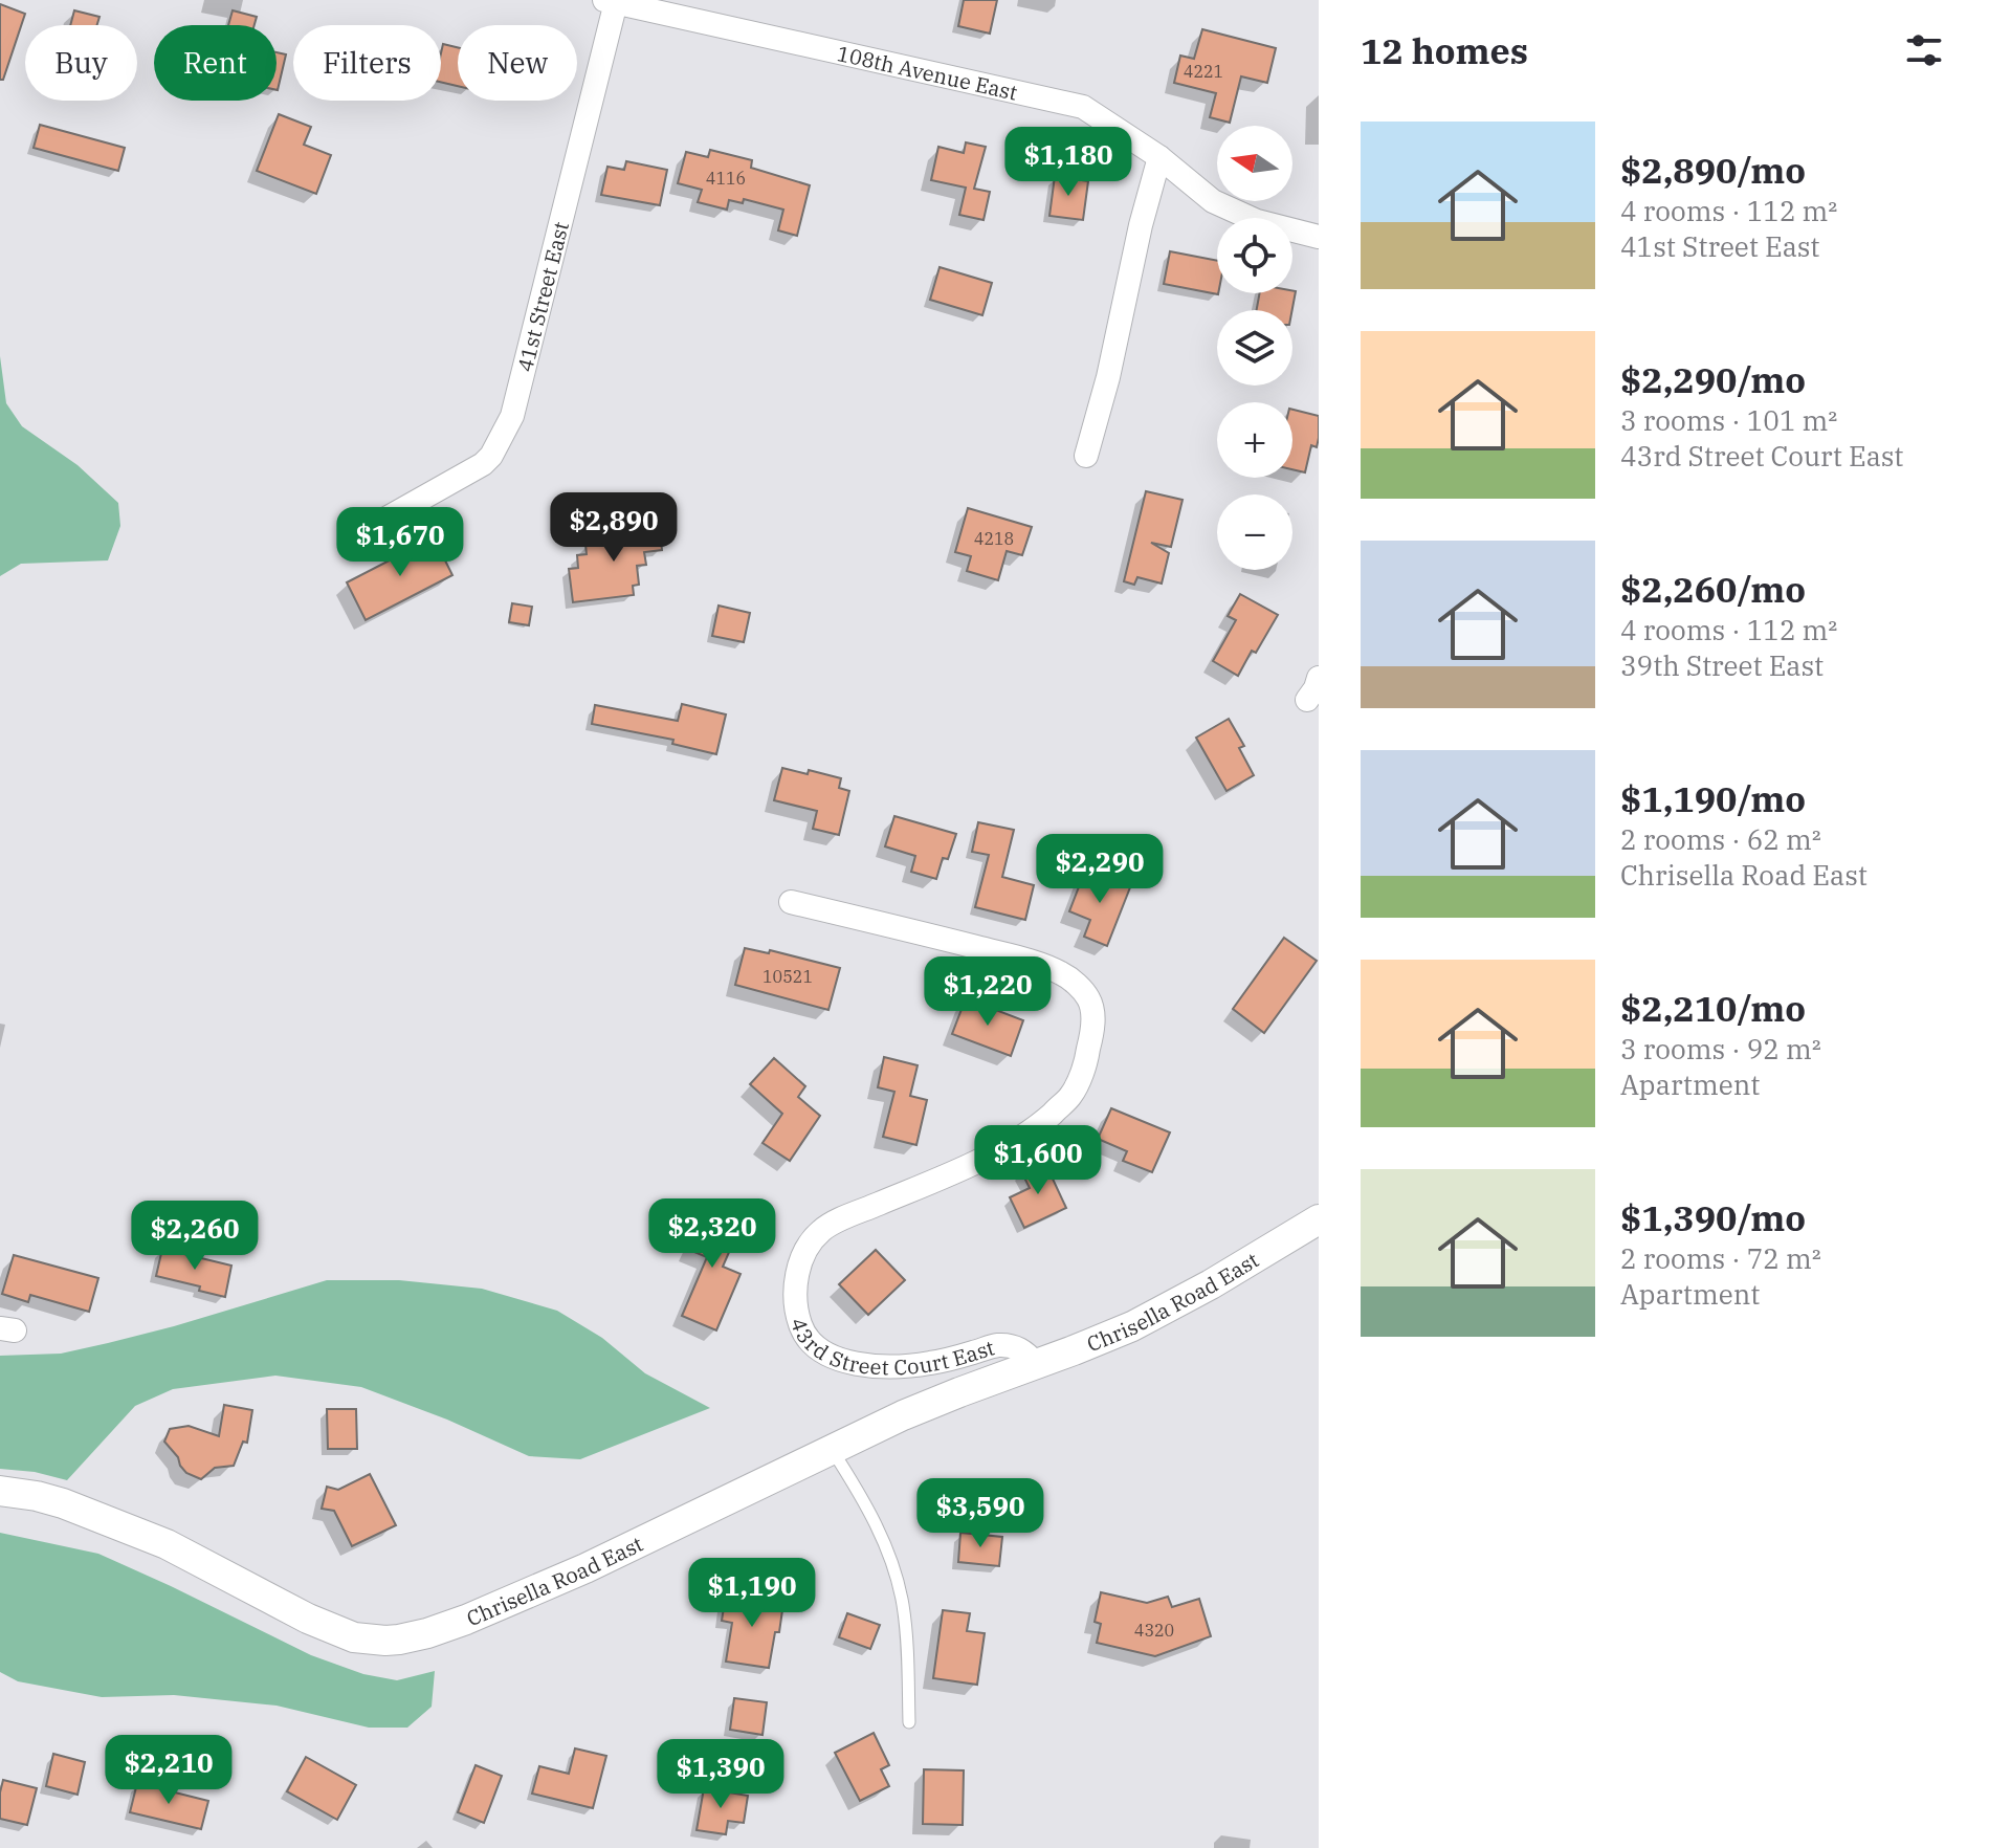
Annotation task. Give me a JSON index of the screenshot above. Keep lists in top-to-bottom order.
{
  "streets": {
    "street": [
      "108th Avenue East",
      "41st Street East",
      "Chrisella Road East",
      "43rd Street Court East"
    ]
  },
  "crossings": [
    ["108th Avenue East", "41st Street East"],
    ["Chrisella Road East", "43rd Street Court East"]
  ],
  "house_numbers": [
    "4221",
    "4116",
    "4218",
    "10521",
    "4320"
  ],
  "north": "left",
  "page": {
    "heading": "12 homes",
    "chip": [
      "Buy",
      "Rent",
      "Filters",
      "New"
    ],
    "list": [
      {
        "name": "$2,890/mo",
        "note": "4 rooms · 112 m² · 41st Street East"
      },
      {
        "name": "$2,290/mo",
        "note": "3 rooms · 101 m² · 43rd Street Court East"
      },
      {
        "name": "$2,260/mo",
        "note": "4 rooms · 112 m² · 39th Street East"
      },
      {
        "name": "$1,190/mo",
        "note": "2 rooms · 62 m² · Chrisella Road East"
      },
      {
        "name": "$2,210/mo",
        "note": "3 rooms · 92 m² · Apartment"
      },
      {
        "name": "$1,390/mo",
        "note": "2 rooms · 72 m² · Apartment"
      }
    ],
    "map_buttons": ["+", "−"],
    "price": [
      "$1,180",
      "$2,890",
      "$1,670",
      "$2,290",
      "$1,220",
      "$1,600",
      "$2,320",
      "$2,260",
      "$3,590",
      "$1,190",
      "$2,210",
      "$1,390"
    ]
  }
}
